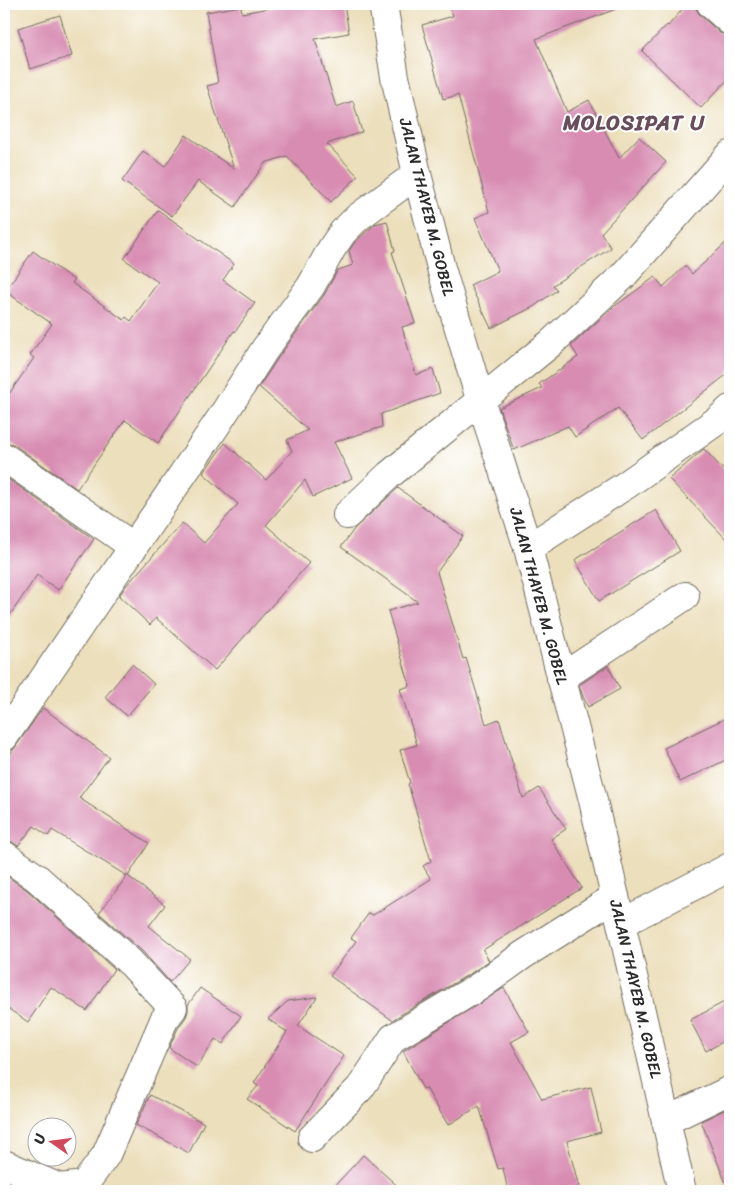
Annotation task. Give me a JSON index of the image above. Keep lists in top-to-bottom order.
{
  "streets": {
    "street": ["JALAN THAYEB M. GOBEL"]
  },
  "districts": ["MOLOSIPAT U"],
  "north": "left"
}
